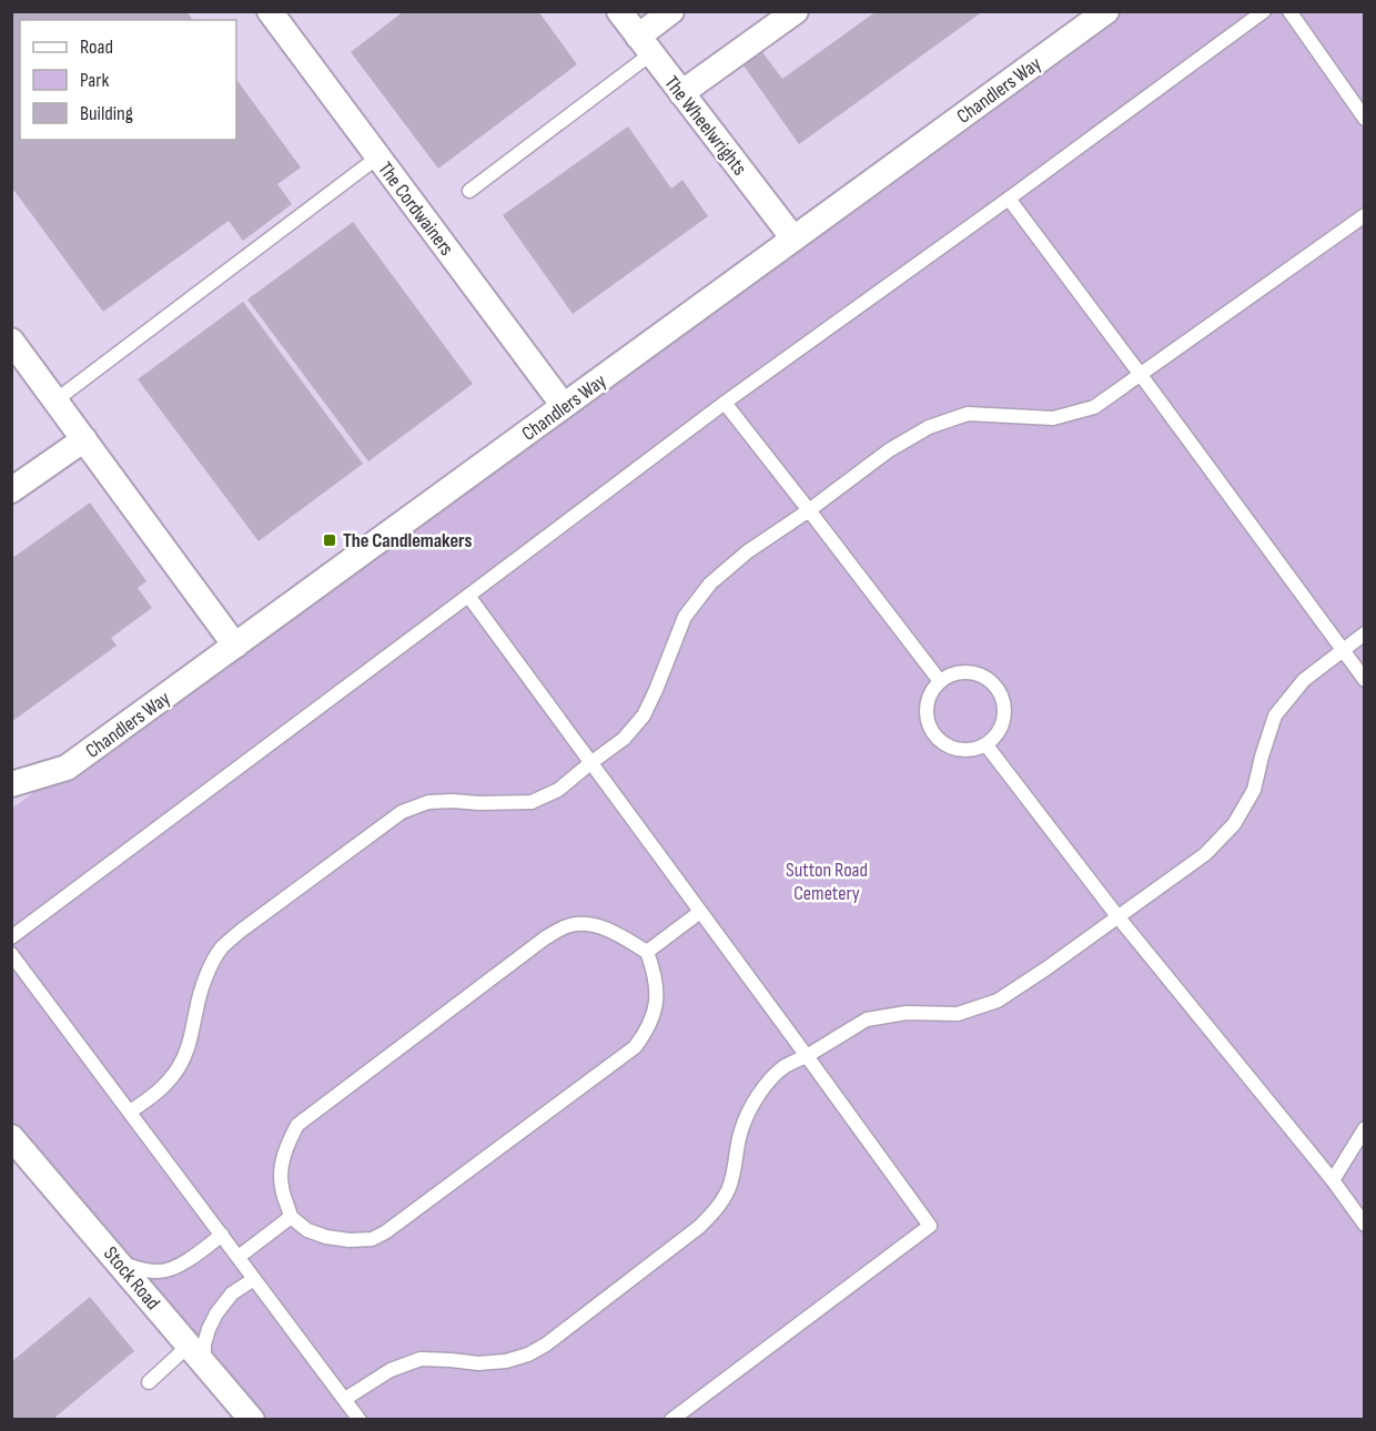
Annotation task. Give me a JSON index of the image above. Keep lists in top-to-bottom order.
{
  "streets": {
    "street": [
      "Chandlers Way",
      "The Wheelwrights",
      "The Cordwainers",
      "Stock Road"
    ]
  },
  "crossings": [
    ["Chandlers Way", "The Wheelwrights"],
    ["Chandlers Way", "The Cordwainers"]
  ],
  "parks": ["Sutton Road Cemetery"],
  "places": {
    "transit": ["The Candlemakers"]
  },
  "legend": ["Road", "Park", "Building"]
}
